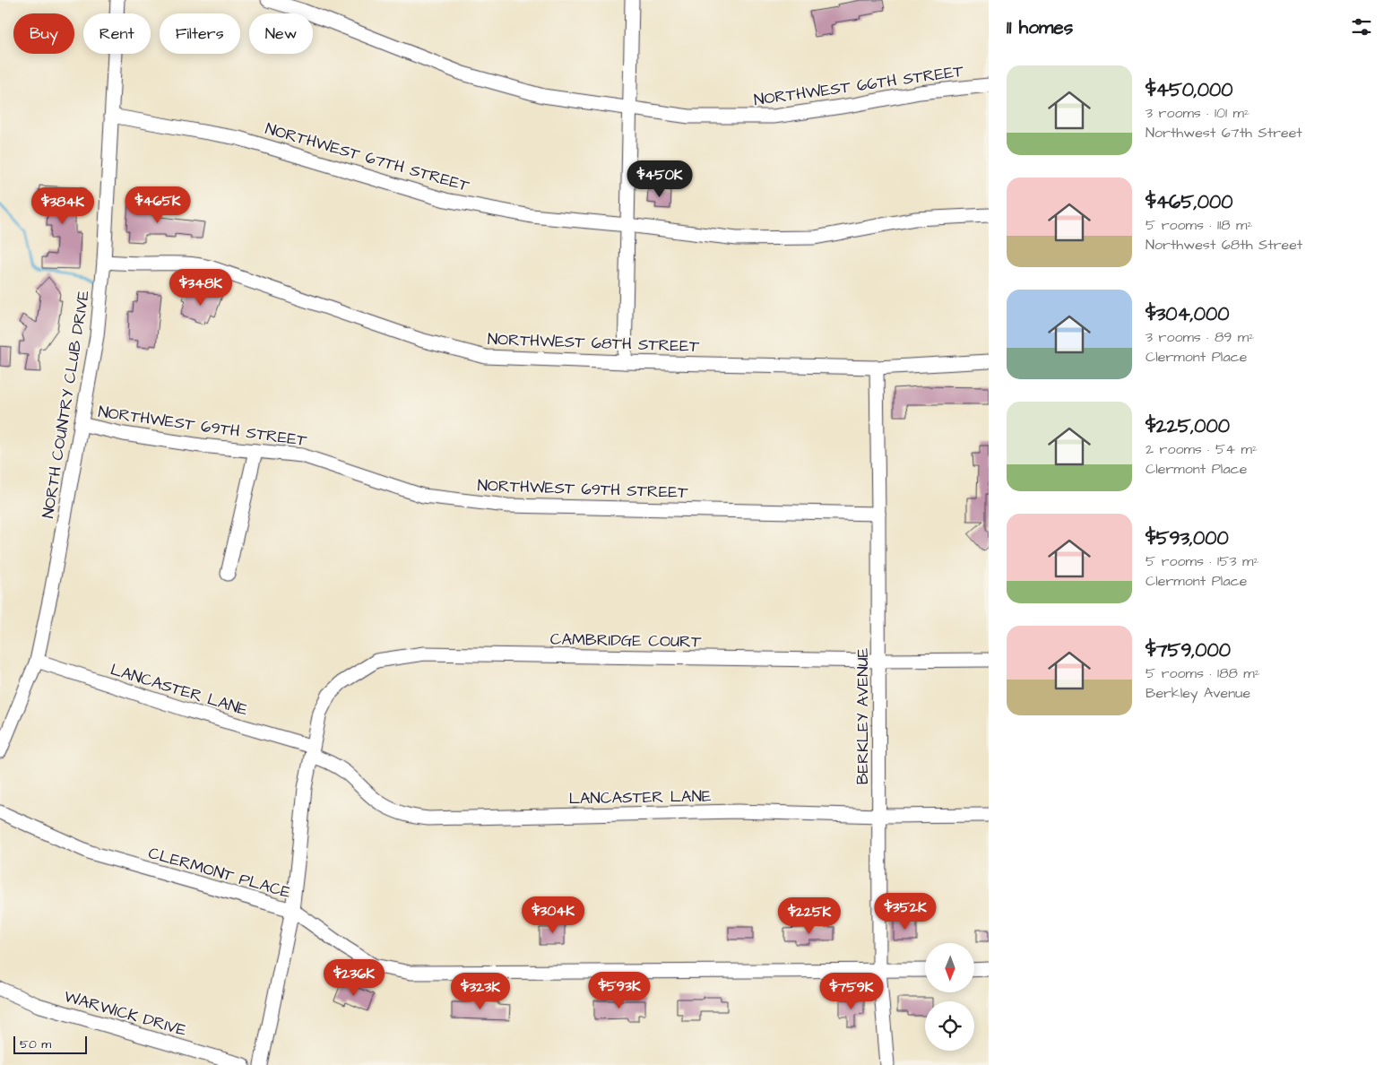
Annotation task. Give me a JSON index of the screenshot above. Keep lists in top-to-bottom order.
{
  "streets": {
    "street": [
      "NORTHWEST 66TH STREET",
      "NORTHWEST 67TH STREET",
      "NORTHWEST 68TH STREET",
      "NORTH COUNTRY CLUB DRIVE",
      "NORTHWEST 69TH STREET",
      "CAMBRIDGE COURT",
      "LANCASTER LANE",
      "BERKLEY AVENUE",
      "CLERMONT PLACE",
      "WARWICK DRIVE"
    ]
  },
  "crossings": [
    ["NORTHWEST 67TH STREET", "NORTH COUNTRY CLUB DRIVE"],
    ["NORTHWEST 68TH STREET", "NORTH COUNTRY CLUB DRIVE"],
    ["NORTHWEST 68TH STREET", "BERKLEY AVENUE"],
    ["NORTH COUNTRY CLUB DRIVE", "NORTHWEST 69TH STREET"],
    ["NORTH COUNTRY CLUB DRIVE", "LANCASTER LANE"],
    ["NORTHWEST 69TH STREET", "BERKLEY AVENUE"],
    ["CAMBRIDGE COURT", "LANCASTER LANE"],
    ["CAMBRIDGE COURT", "BERKLEY AVENUE"],
    ["CAMBRIDGE COURT", "CLERMONT PLACE"],
    ["LANCASTER LANE", "BERKLEY AVENUE"],
    ["BERKLEY AVENUE", "CLERMONT PLACE"]
  ],
  "scale_bar": "50 m",
  "north": "bottom",
  "page": {
    "heading": "11 homes",
    "chip": [
      "Buy",
      "Rent",
      "Filters",
      "New"
    ],
    "list": [
      {
        "name": "$450,000",
        "note": "3 rooms · 101 m² · Northwest 67th Street"
      },
      {
        "name": "$465,000",
        "note": "5 rooms · 118 m² · Northwest 68th Street"
      },
      {
        "name": "$304,000",
        "note": "3 rooms · 89 m² · Clermont Place"
      },
      {
        "name": "$225,000",
        "note": "2 rooms · 54 m² · Clermont Place"
      },
      {
        "name": "$593,000",
        "note": "5 rooms · 153 m² · Clermont Place"
      },
      {
        "name": "$759,000",
        "note": "5 rooms · 188 m² · Berkley Avenue"
      }
    ],
    "price": [
      "$450K",
      "$465K",
      "$384K",
      "$348K",
      "$352K",
      "$304K",
      "$225K",
      "$236K",
      "$593K",
      "$323K",
      "$759K"
    ],
    "scale": "50 m"
  }
}
